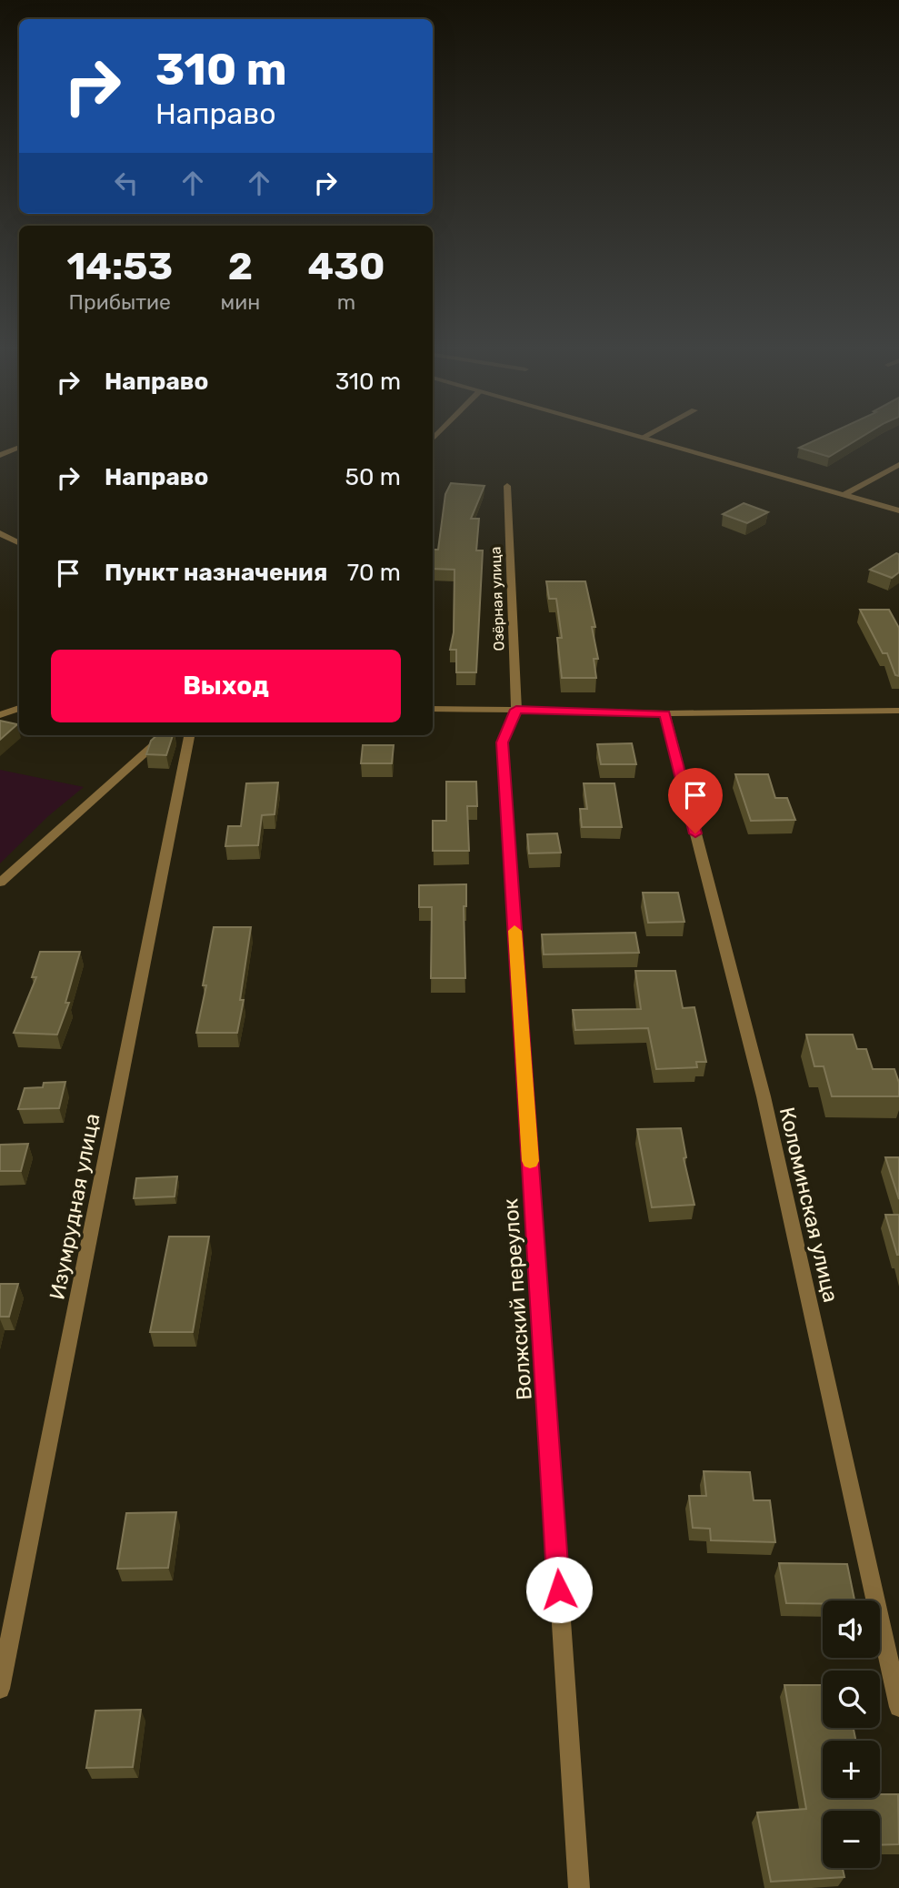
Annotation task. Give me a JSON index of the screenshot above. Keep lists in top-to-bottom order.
{
  "streets": {
    "street": [
      "Озёрная улица",
      "Коломинская улица",
      "Изумрудная улица",
      "Волжский переулок"
    ]
  },
  "crossings": [
    ["Озёрная улица", "Волжский переулок"]
  ],
  "page": {
    "turn": ["310 m", "Направо"],
    "eta": [
      "14:53",
      "Прибытие",
      "2",
      "мин",
      "430",
      "m"
    ],
    "list": [
      {
        "name": "Направо",
        "value": "310 m"
      },
      {
        "name": "Направо",
        "value": "50 m"
      },
      {
        "name": "Пункт назначения",
        "value": "70 m"
      }
    ],
    "buttons": "Выход",
    "map_buttons": ["+", "−"]
  }
}
